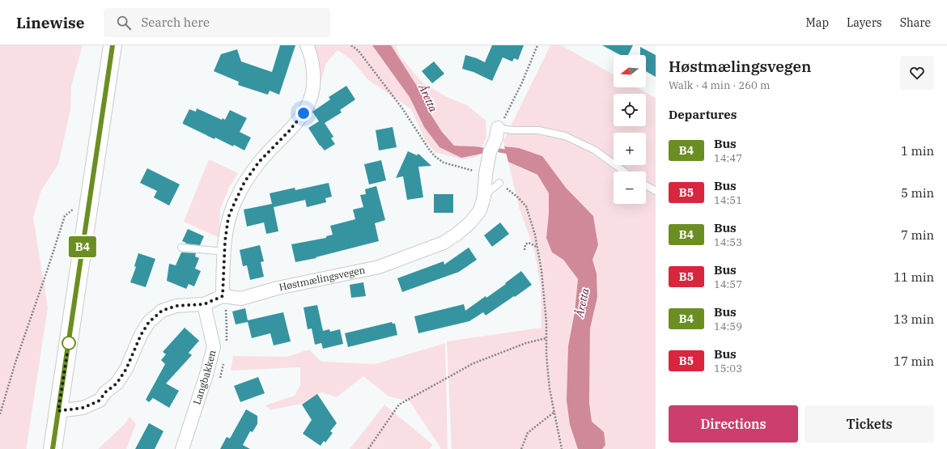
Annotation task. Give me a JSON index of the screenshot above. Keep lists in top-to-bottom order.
{
  "streets": {
    "street": ["Høstmælingsvegen", "Langbakken"]
  },
  "water": ["Åretta"],
  "lines": ["bus line B4"],
  "north": "left",
  "page": {
    "header": "Linewise",
    "search": "Search here",
    "nav": ["Map", "Layers", "Share"],
    "on_map": "B4",
    "heading": [
      ["Høstmælingsvegen", "Walk · 4 min · 260 m"],
      "Departures"
    ],
    "map_buttons": ["+", "−"],
    "list": [
      {
        "mark": "B4",
        "name": "Bus",
        "note": "14:47",
        "value": "1 min"
      },
      {
        "mark": "B5",
        "name": "Bus",
        "note": "14:51",
        "value": "5 min"
      },
      {
        "mark": "B4",
        "name": "Bus",
        "note": "14:53",
        "value": "7 min"
      },
      {
        "mark": "B5",
        "name": "Bus",
        "note": "14:57",
        "value": "11 min"
      },
      {
        "mark": "B4",
        "name": "Bus",
        "note": "14:59",
        "value": "13 min"
      },
      {
        "mark": "B5",
        "name": "Bus",
        "note": "15:03",
        "value": "17 min"
      }
    ],
    "buttons": ["Directions", "Tickets"]
  }
}
